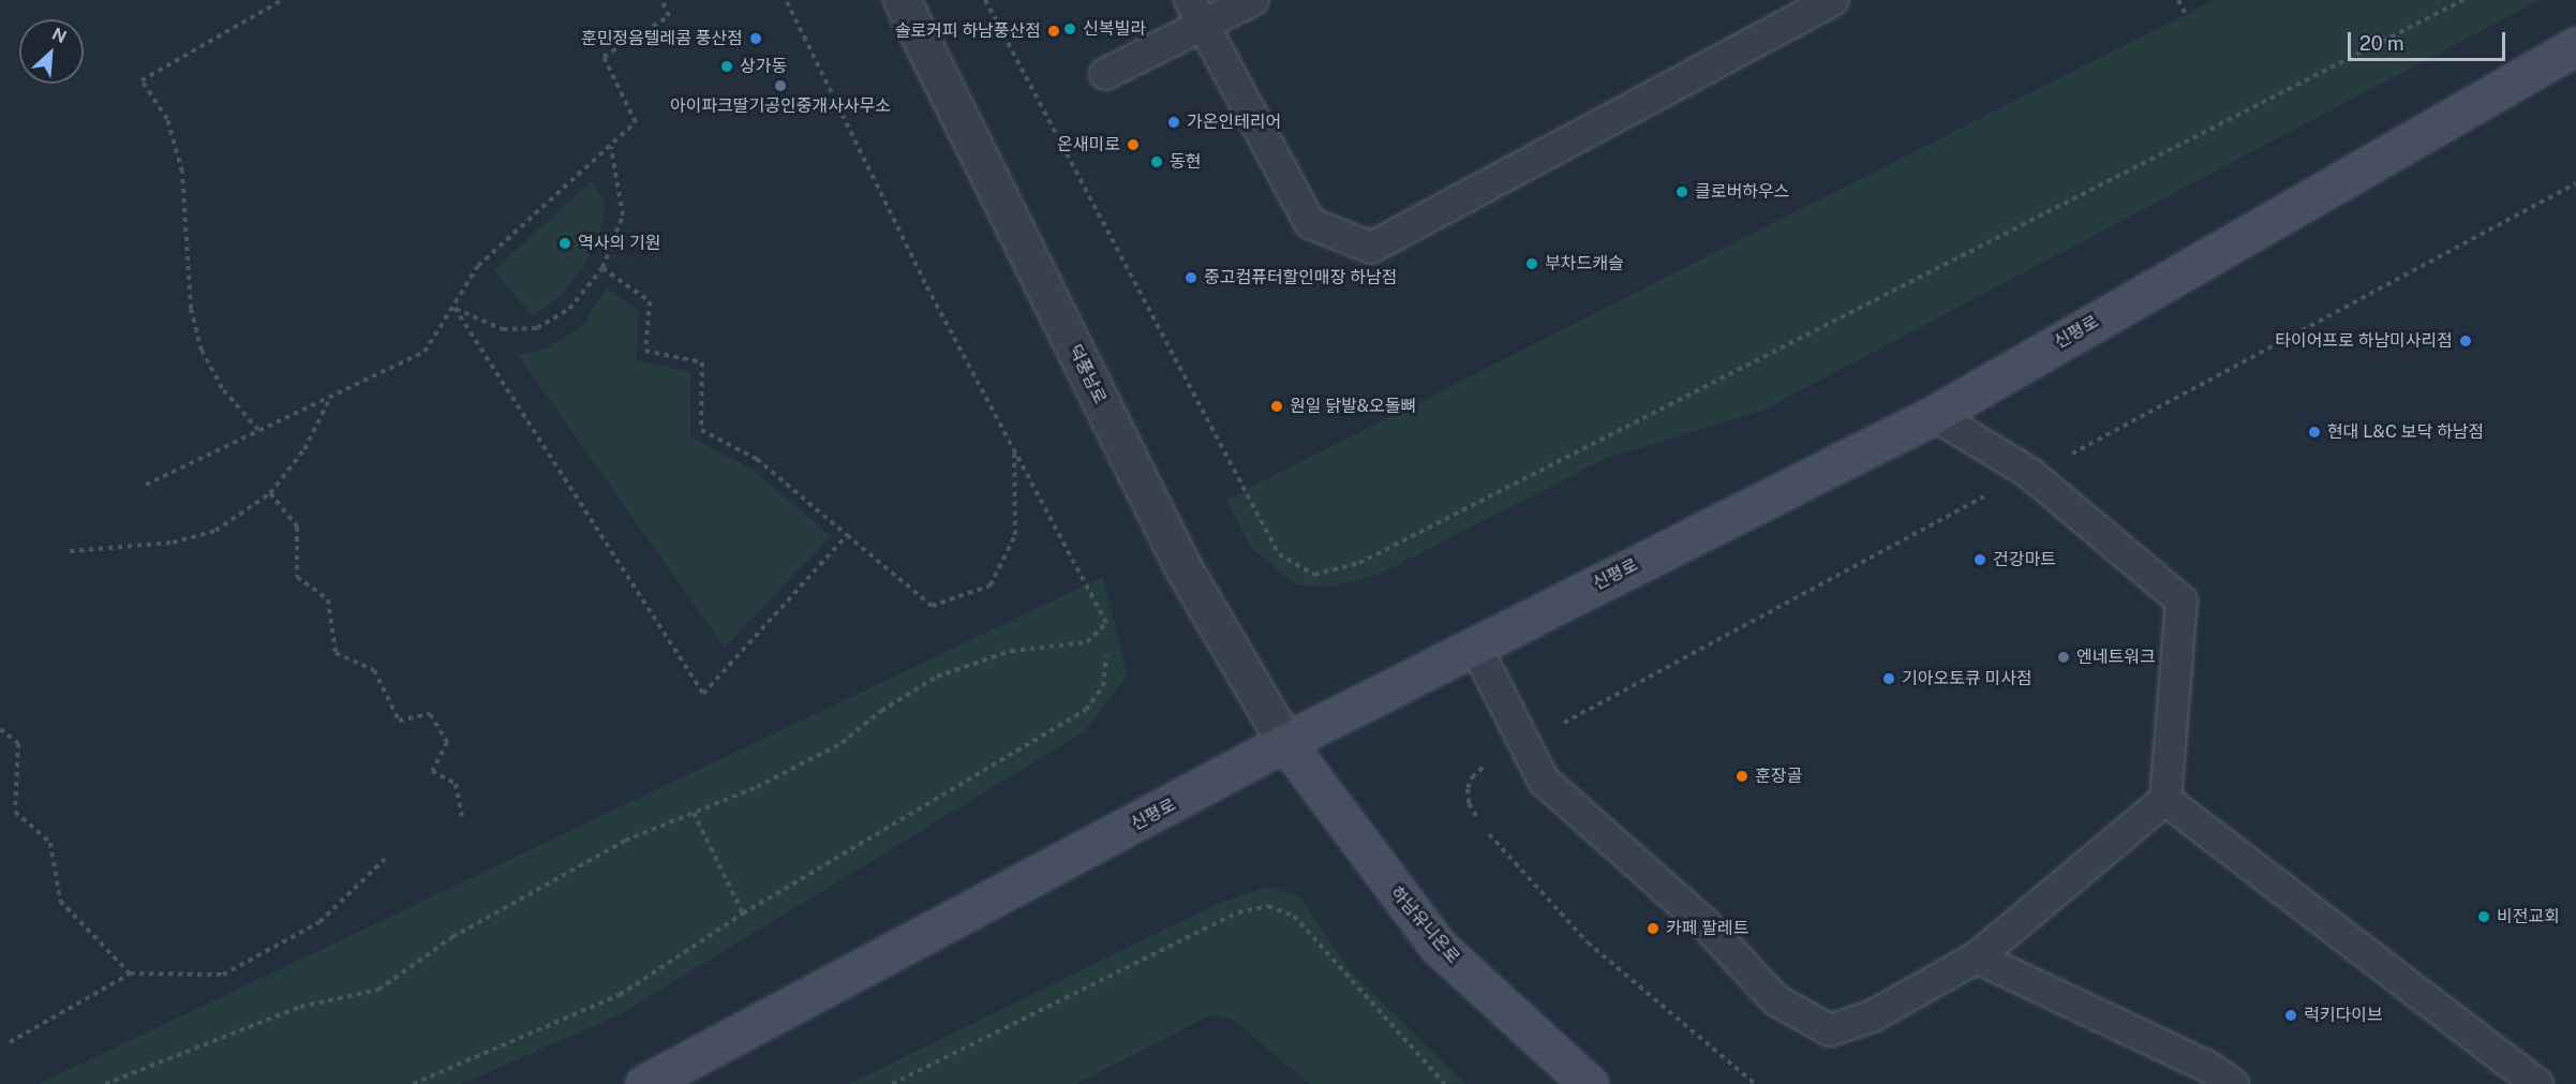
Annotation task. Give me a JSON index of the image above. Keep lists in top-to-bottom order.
{
  "streets": {
    "main road": ["신평로", "하남유니온로"],
    "street": ["덕풍남로"]
  },
  "crossings": [
    ["신평로", "덕풍남로"],
    ["신평로", "하남유니온로"],
    ["덕풍남로", "하남유니온로"]
  ],
  "places": [
    "신복빌라",
    "솔로커피 하남풍산점",
    "훈민정음텔레콤 풍산점",
    "상가동",
    "아이파크딸기공인중개사사무소",
    "가온인테리어",
    "온새미로",
    "동현",
    "클로버하우스",
    "역사의 기원",
    "부차드캐슬",
    "중고컴퓨터할인매장 하남점",
    "타이어프로 하남미사리점",
    "원일 닭발&오돌뼈",
    "현대 L&C 보닥 하남점",
    "건강마트",
    "엔네트워크",
    "기아오토큐 미사점",
    "훈장골",
    "비전교회",
    "카페 팔레트",
    "럭키다이브"
  ],
  "scale_bar": "20 m",
  "north": "top right"
}
